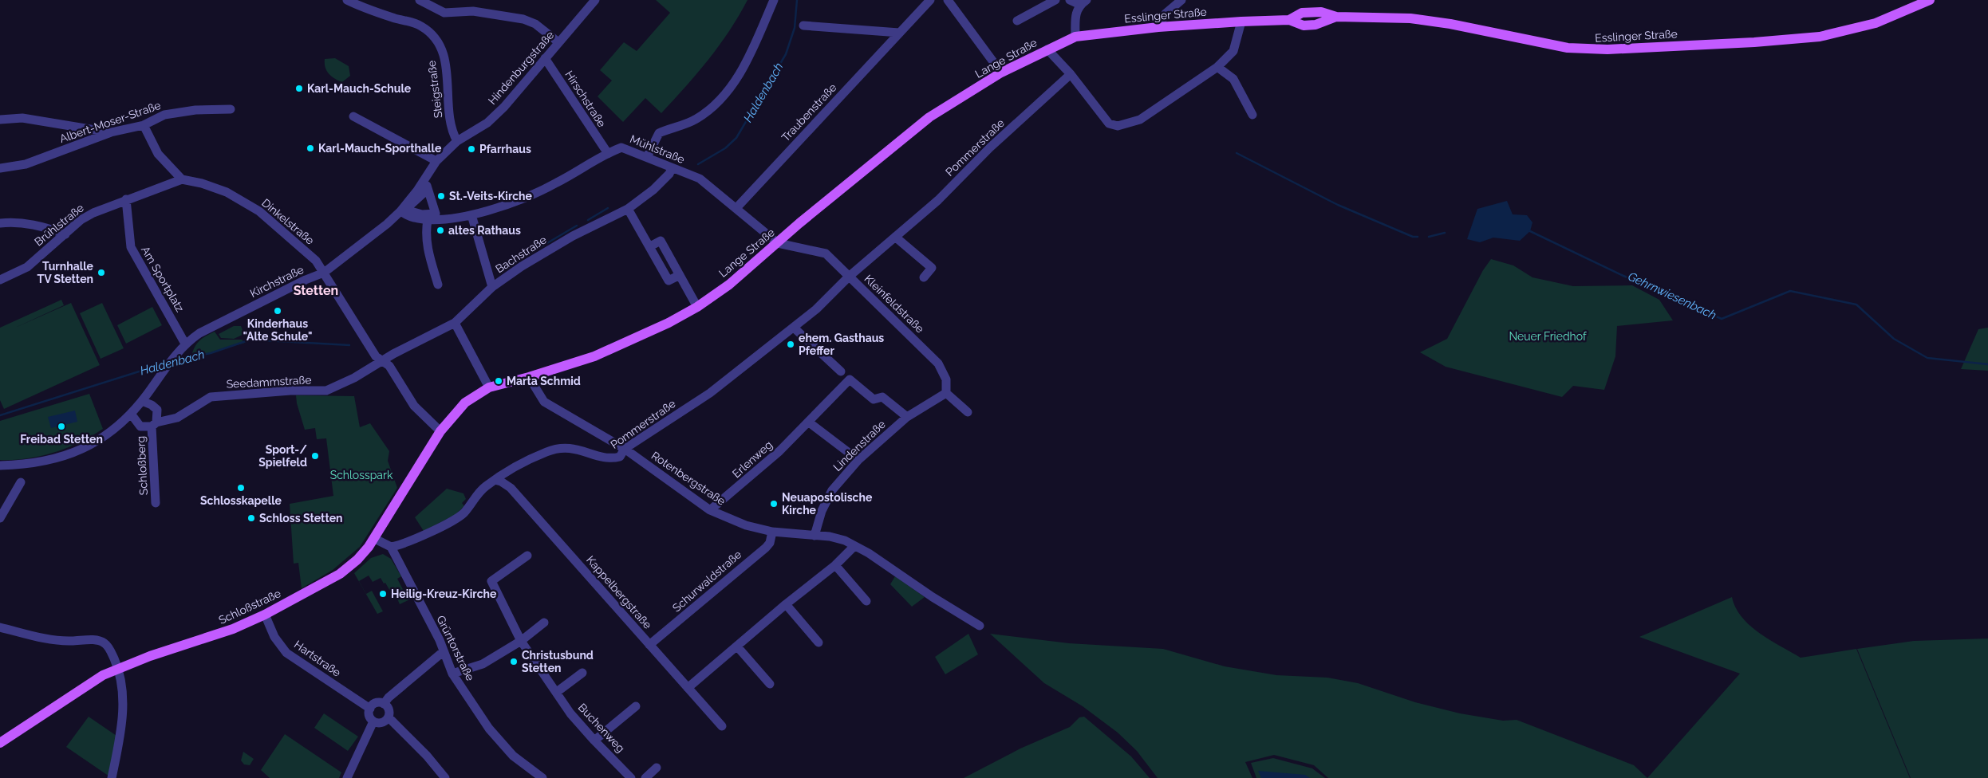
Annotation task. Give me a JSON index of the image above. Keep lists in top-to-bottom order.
{
  "streets": {
    "main road": ["Esslinger Straße", "Lange Straße", "Schloßstraße"],
    "street": [
      "Hindenburgstraße",
      "Steigstraße",
      "Hirschstraße",
      "Traubenstraße",
      "Albert-Moser-Straße",
      "Pommerstraße",
      "Mühlstraße",
      "Dinkelstraße",
      "Brühlstraße",
      "Bachstraße",
      "Am Sportplatz",
      "Kirchstraße",
      "Kleinfeldstraße",
      "Seedammstraße",
      "Lindenstraße",
      "Erlenweg",
      "Schloßberg",
      "Rotenbergstraße",
      "Schurwaldstraße",
      "Kappelbergstraße",
      "Grüntorstraße",
      "Hartstraße",
      "Buchenweg"
    ]
  },
  "crossings": [
    ["Esslinger Straße", "Lange Straße"],
    ["Lange Straße", "Mühlstraße"],
    ["Lange Straße", "Dinkelstraße"],
    ["Lange Straße", "Kleinfeldstraße"],
    ["Lange Straße", "Rotenbergstraße"],
    ["Lange Straße", "Schloßstraße"],
    ["Hindenburgstraße", "Steigstraße"],
    ["Hindenburgstraße", "Hirschstraße"],
    ["Hindenburgstraße", "Kirchstraße"],
    ["Steigstraße", "Kirchstraße"],
    ["Hirschstraße", "Mühlstraße"],
    ["Traubenstraße", "Mühlstraße"],
    ["Pommerstraße", "Kleinfeldstraße"],
    ["Pommerstraße", "Rotenbergstraße"],
    ["Pommerstraße", "Kappelbergstraße"],
    ["Pommerstraße", "Grüntorstraße"],
    ["Mühlstraße", "Bachstraße"],
    ["Mühlstraße", "Kirchstraße"],
    ["Mühlstraße", "Kleinfeldstraße"],
    ["Dinkelstraße", "Brühlstraße"],
    ["Dinkelstraße", "Bachstraße"],
    ["Dinkelstraße", "Kirchstraße"],
    ["Dinkelstraße", "Seedammstraße"],
    ["Dinkelstraße", "Schloßstraße"],
    ["Brühlstraße", "Am Sportplatz"],
    ["Bachstraße", "Seedammstraße"],
    ["Am Sportplatz", "Kirchstraße"],
    ["Kirchstraße", "Seedammstraße"],
    ["Kirchstraße", "Schloßberg"],
    ["Kleinfeldstraße", "Lindenstraße"],
    ["Seedammstraße", "Schloßberg"],
    ["Lindenstraße", "Erlenweg"],
    ["Lindenstraße", "Rotenbergstraße"],
    ["Erlenweg", "Rotenbergstraße"],
    ["Rotenbergstraße", "Schurwaldstraße"],
    ["Schurwaldstraße", "Kappelbergstraße"],
    ["Schloßstraße", "Hartstraße"]
  ],
  "districts": ["Stetten"],
  "water": ["Haldenbach", "Gehrnwiesenbach"],
  "parks": ["Neuer Friedhof", "Schlosspark"],
  "places": [
    "Karl-Mauch-Schule",
    "Karl-Mauch-Sporthalle",
    "Pfarrhaus",
    "St.-Veits-Kirche",
    "altes Rathaus",
    "Turnhalle TV Stetten",
    "Kinderhaus \"Alte Schule\"",
    "ehem. Gasthaus Pfeffer",
    "Marta Schmid",
    "Freibad Stetten",
    "Sport-/ Spielfeld",
    "Schlosskapelle",
    "Neuapostolische Kirche",
    "Schloss Stetten",
    "Heilig-Kreuz-Kirche",
    "Christusbund Stetten"
  ]
}
